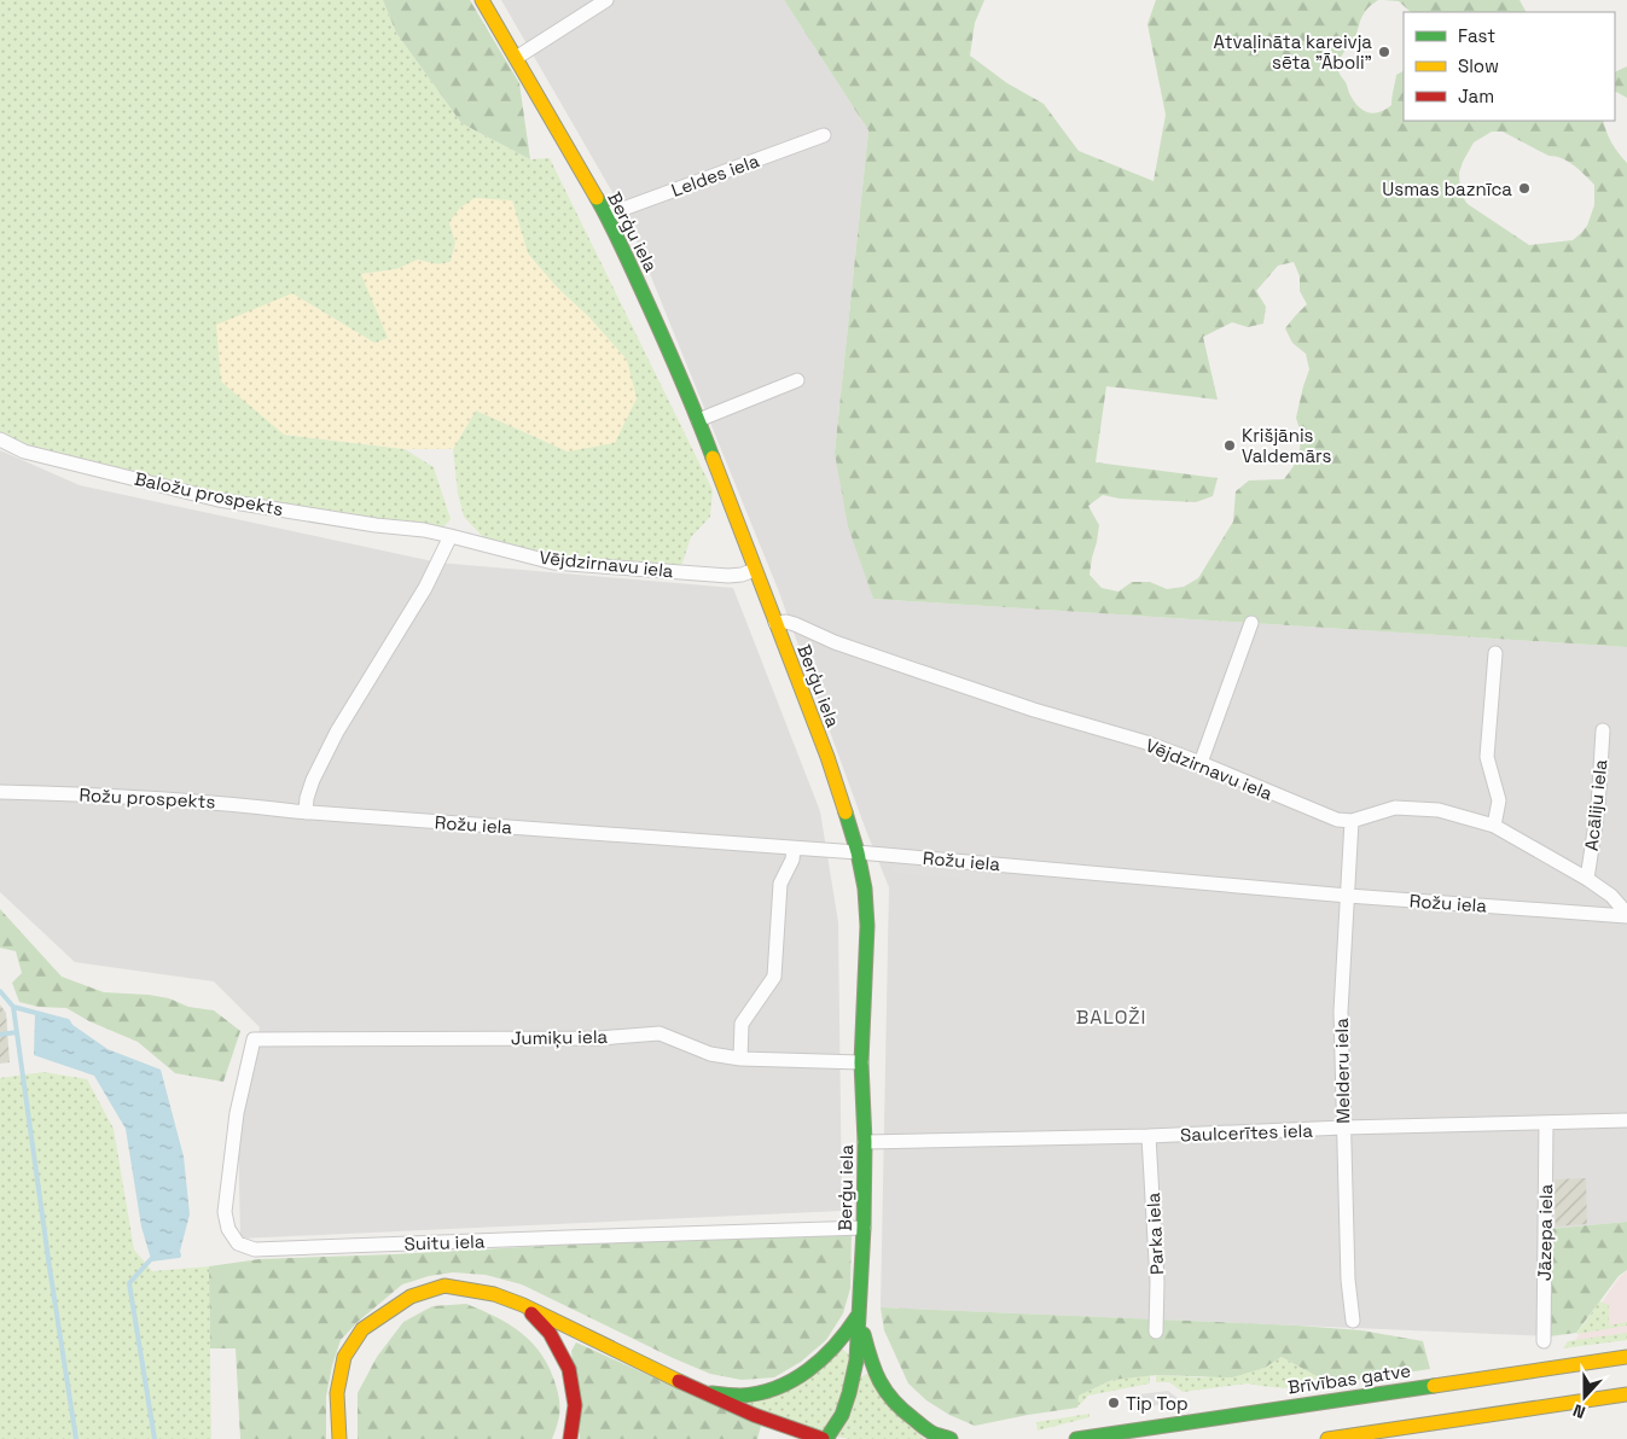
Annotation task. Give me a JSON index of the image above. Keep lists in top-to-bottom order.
{
  "streets": {
    "main road": ["Berģu iela", "Brīvības gatve"],
    "street": [
      "Leldes iela",
      "Baložu prospekts",
      "Vējdzirnavu iela",
      "Rožu prospekts",
      "Acāliju iela",
      "Rožu iela",
      "Jumiķu iela",
      "Melderu iela",
      "Saulcerītes iela",
      "Jāzepa iela",
      "Parka iela",
      "Suitu iela"
    ]
  },
  "crossings": [
    ["Leldes iela", "Berģu iela"],
    ["Berģu iela", "Vējdzirnavu iela"],
    ["Berģu iela", "Rožu iela"],
    ["Berģu iela", "Jumiķu iela"],
    ["Berģu iela", "Saulcerītes iela"],
    ["Berģu iela", "Suitu iela"],
    ["Baložu prospekts", "Vējdzirnavu iela"],
    ["Vējdzirnavu iela", "Melderu iela"],
    ["Rožu prospekts", "Rožu iela"],
    ["Rožu iela", "Melderu iela"],
    ["Jumiķu iela", "Suitu iela"],
    ["Melderu iela", "Saulcerītes iela"],
    ["Saulcerītes iela", "Jāzepa iela"],
    ["Saulcerītes iela", "Parka iela"]
  ],
  "districts": ["BALOŽI"],
  "places": [
    "Atvaļināta kareivja sēta \"Āboli\"",
    "Usmas baznīca",
    "Krišjānis Valdemārs",
    "Tip Top"
  ],
  "legend": ["Fast", "Slow", "Jam"],
  "north": "bottom"
}
